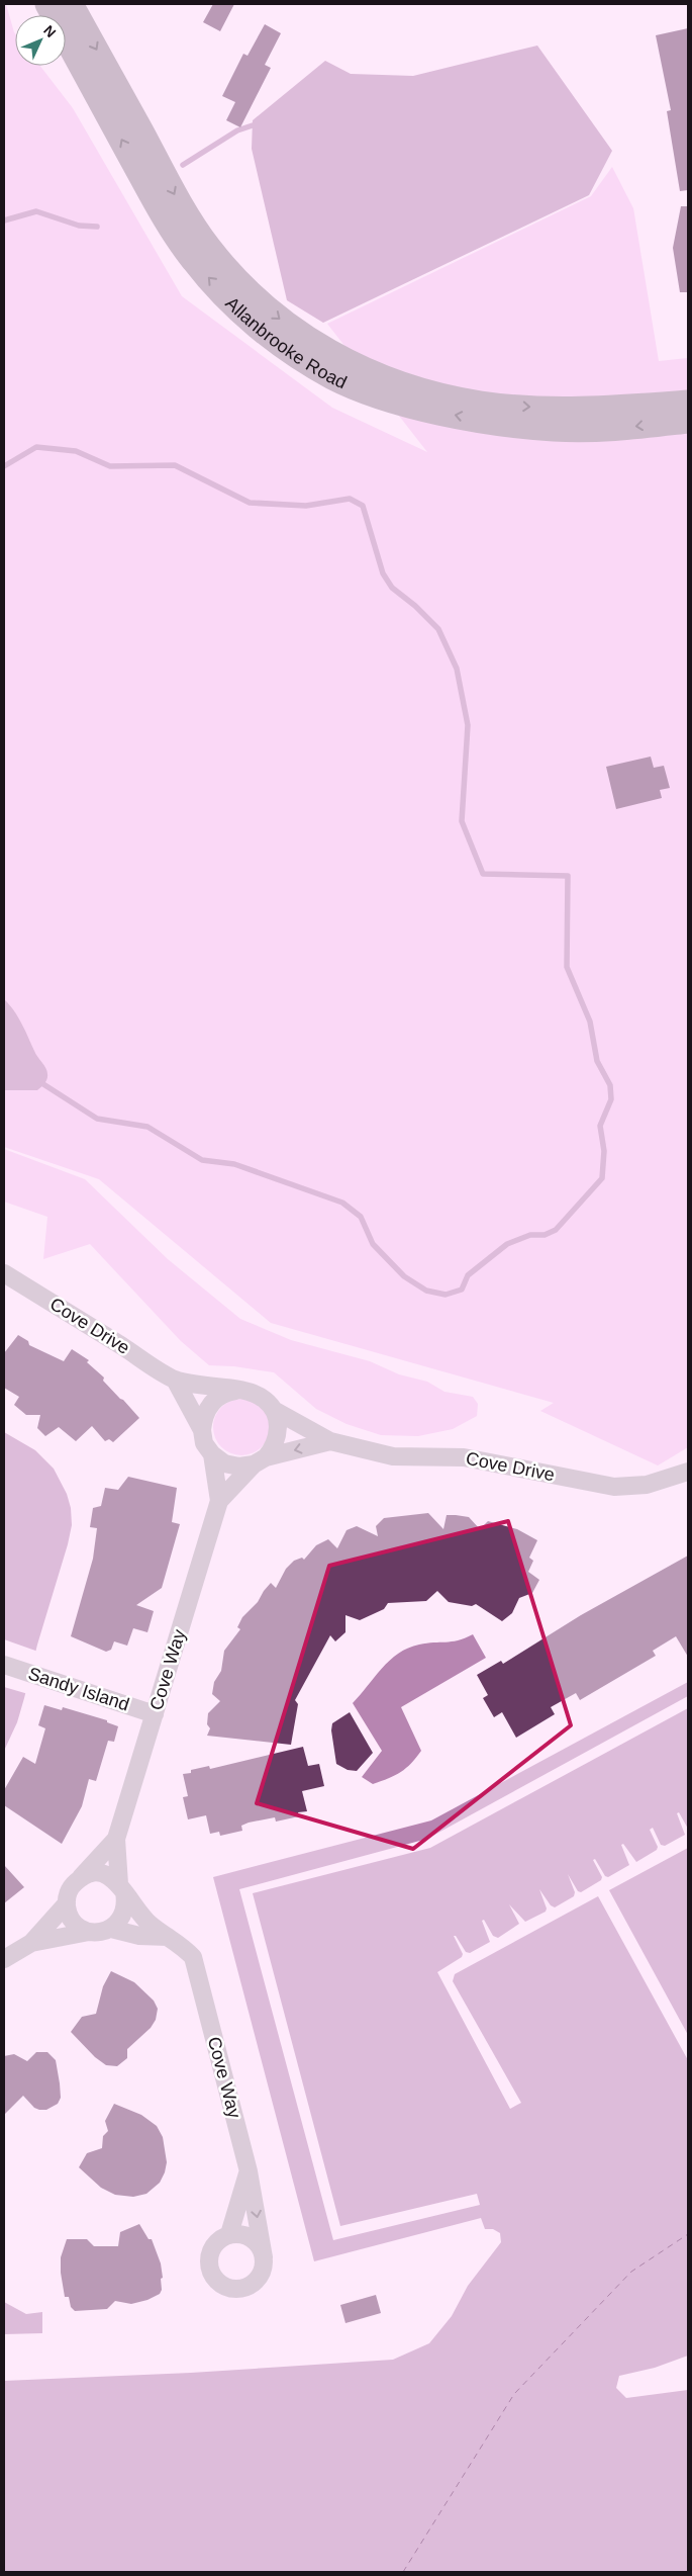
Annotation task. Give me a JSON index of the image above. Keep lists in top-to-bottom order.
{
  "streets": {
    "street": [
      "Allanbrooke Road",
      "Cove Drive",
      "Cove Way",
      "Sandy Island"
    ]
  },
  "crossings": [
    ["Cove Drive", "Cove Way"],
    ["Cove Way", "Sandy Island"]
  ],
  "north": "top right"
}
